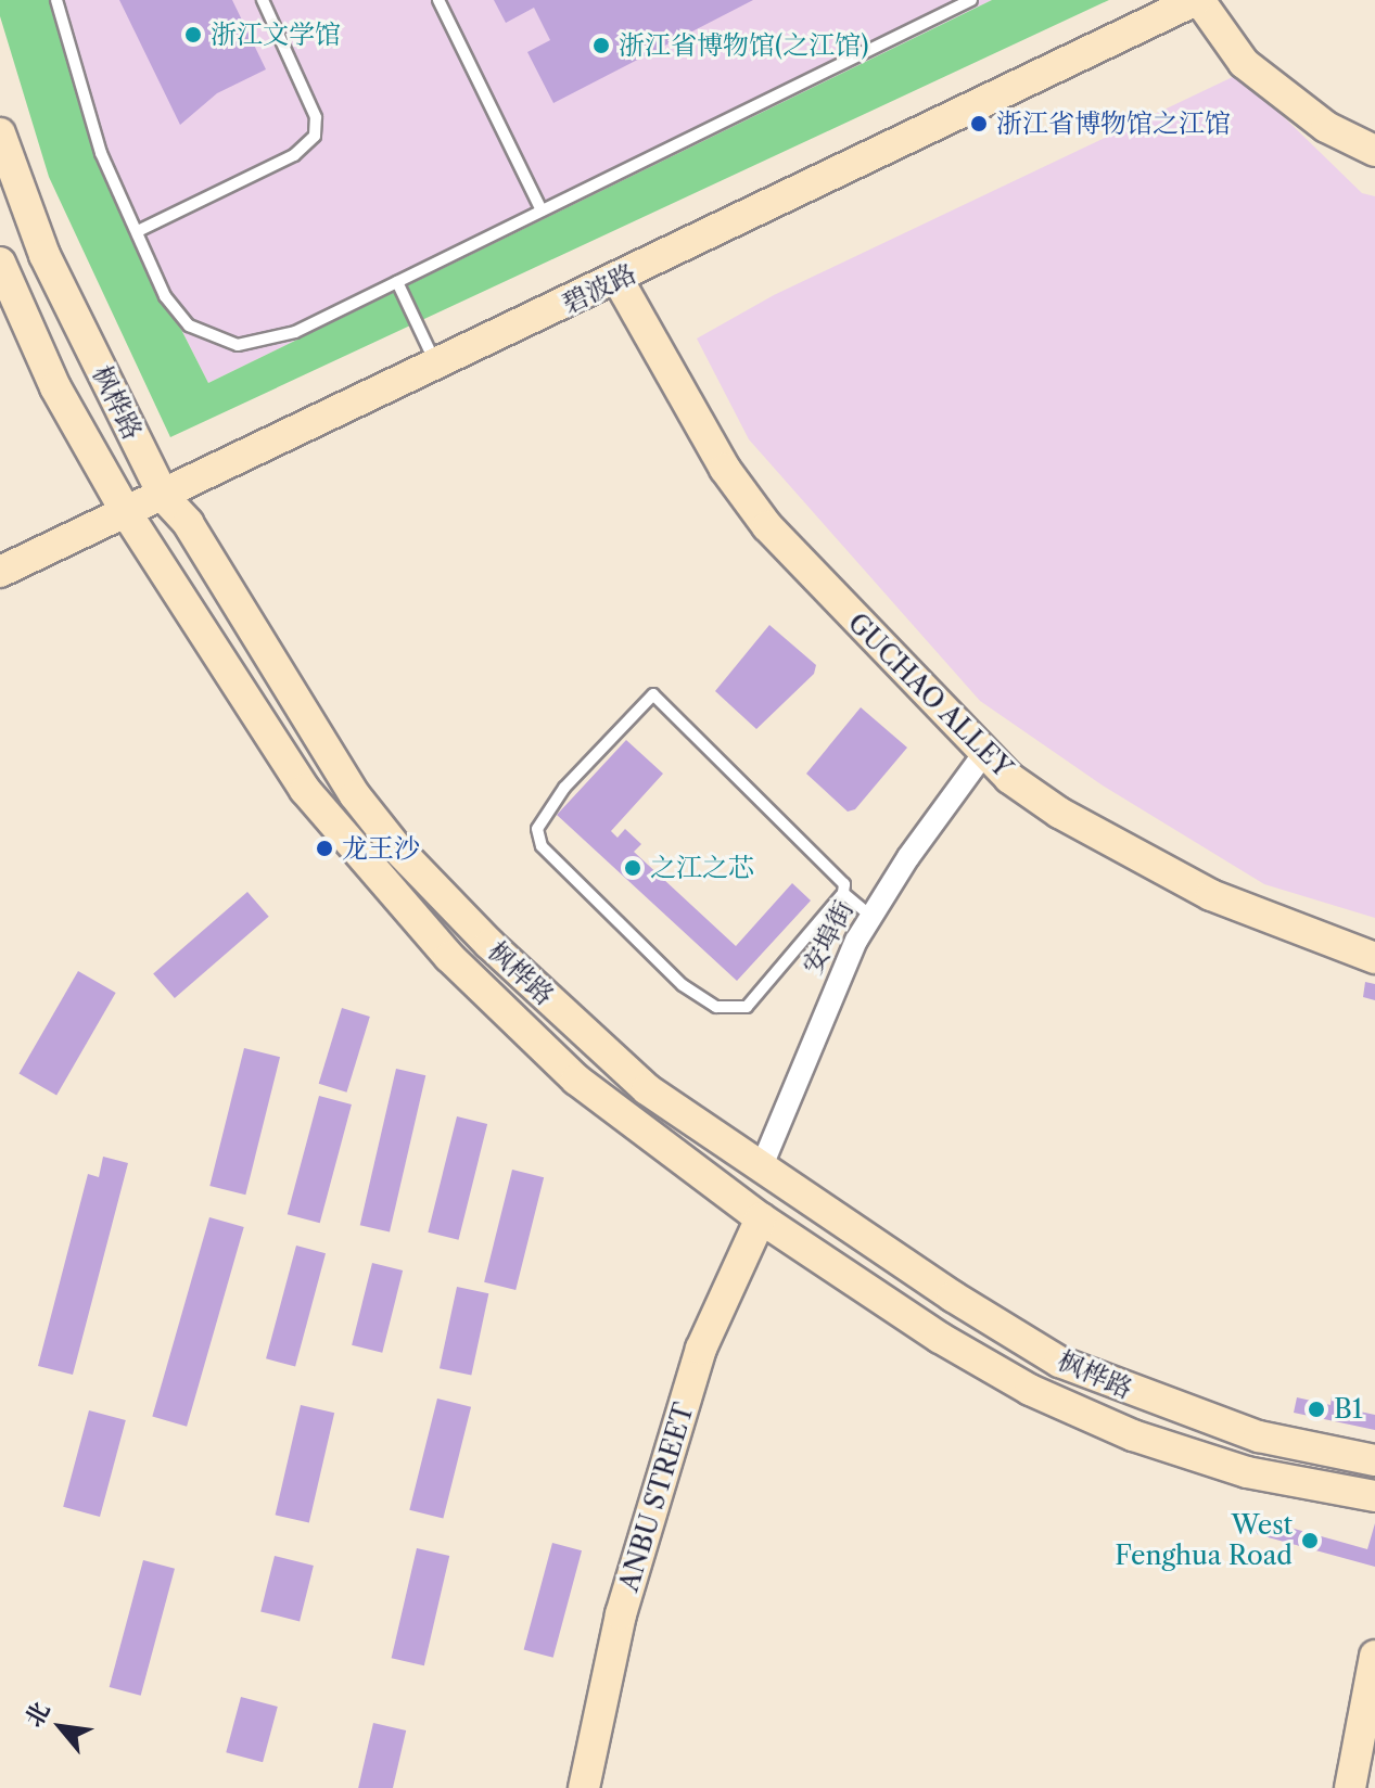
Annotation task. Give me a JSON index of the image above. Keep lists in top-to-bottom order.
{
  "streets": {
    "main road": [
      "碧波路",
      "枫桦路",
      "GUCHAO ALLEY",
      "ANBU STREET"
    ],
    "street": ["安埠街"]
  },
  "crossings": [
    ["碧波路", "枫桦路"],
    ["碧波路", "GUCHAO ALLEY"],
    ["枫桦路", "安埠街"],
    ["枫桦路", "ANBU STREET"],
    ["GUCHAO ALLEY", "安埠街"]
  ],
  "places": [
    "浙江文学馆",
    "浙江省博物馆(之江馆)",
    "浙江省博物馆之江馆",
    "龙王沙",
    "之江之芯",
    "B1",
    "West Fenghua Road"
  ],
  "north": "top left"
}
